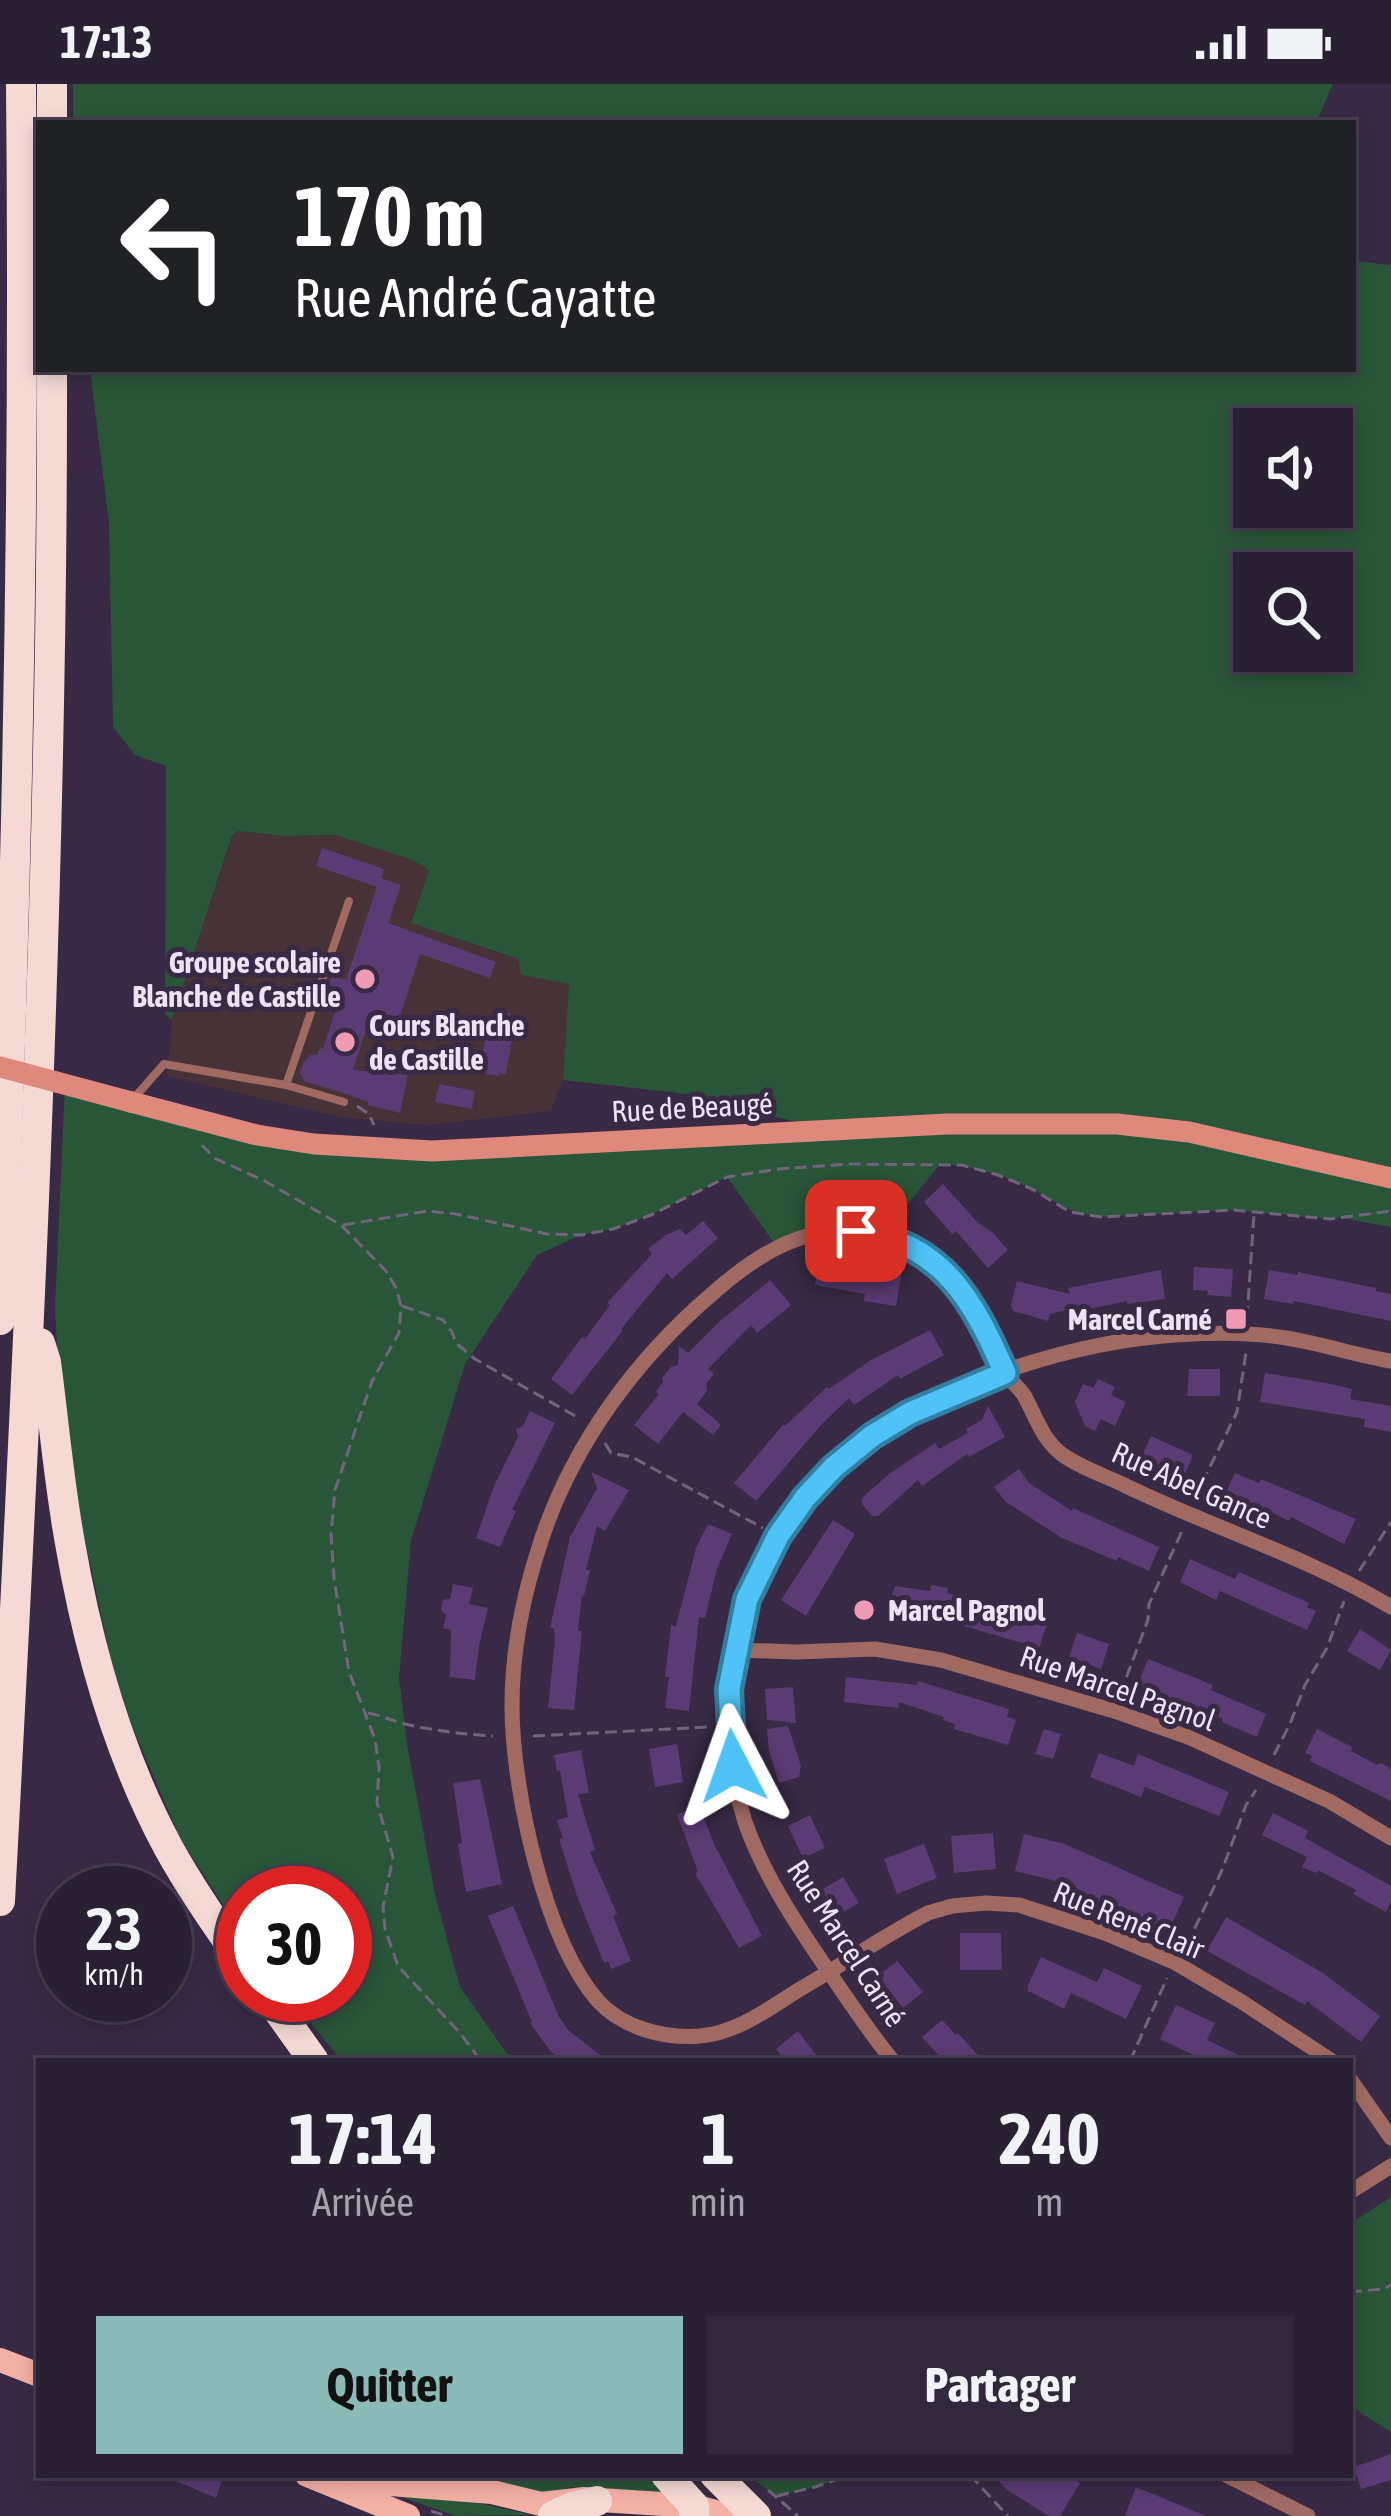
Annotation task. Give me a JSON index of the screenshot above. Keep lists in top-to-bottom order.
{
  "streets": {
    "street": [
      "Rue de Beaugé",
      "Rue Abel Gance",
      "Rue Marcel Pagnol",
      "Rue René Clair",
      "Rue Marcel Carné"
    ]
  },
  "crossings": [
    ["Rue Abel Gance", "Rue René Clair"],
    ["Rue Abel Gance", "Rue Marcel Carné"],
    ["Rue Marcel Pagnol", "Rue Marcel Carné"],
    ["Rue René Clair", "Rue Marcel Carné"]
  ],
  "places": {
    "other": ["Groupe scolaire Blanche de Castille", "Cours Blanche de Castille", "Marcel Pagnol"],
    "transit": ["Marcel Carné"]
  },
  "page": {
    "status": "17:13",
    "turn": ["170 m", "Rue André Cayatte"],
    "speed": "23 km/h",
    "limit": "30",
    "eta": [
      "17:14",
      "Arrivée",
      "1",
      "min",
      "240",
      "m"
    ],
    "buttons": ["Quitter", "Partager"]
  }
}
